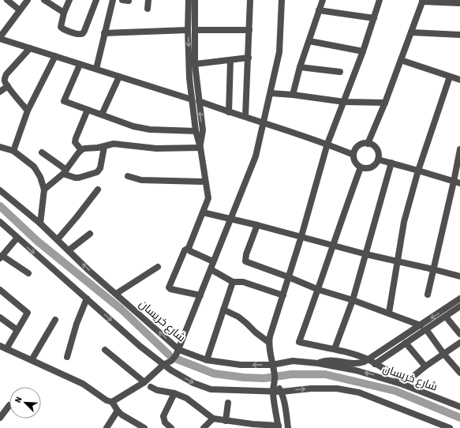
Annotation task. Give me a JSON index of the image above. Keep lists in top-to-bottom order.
{
  "streets": {
    "street": ["شارع خريسان"]
  },
  "north": "top left"
}
